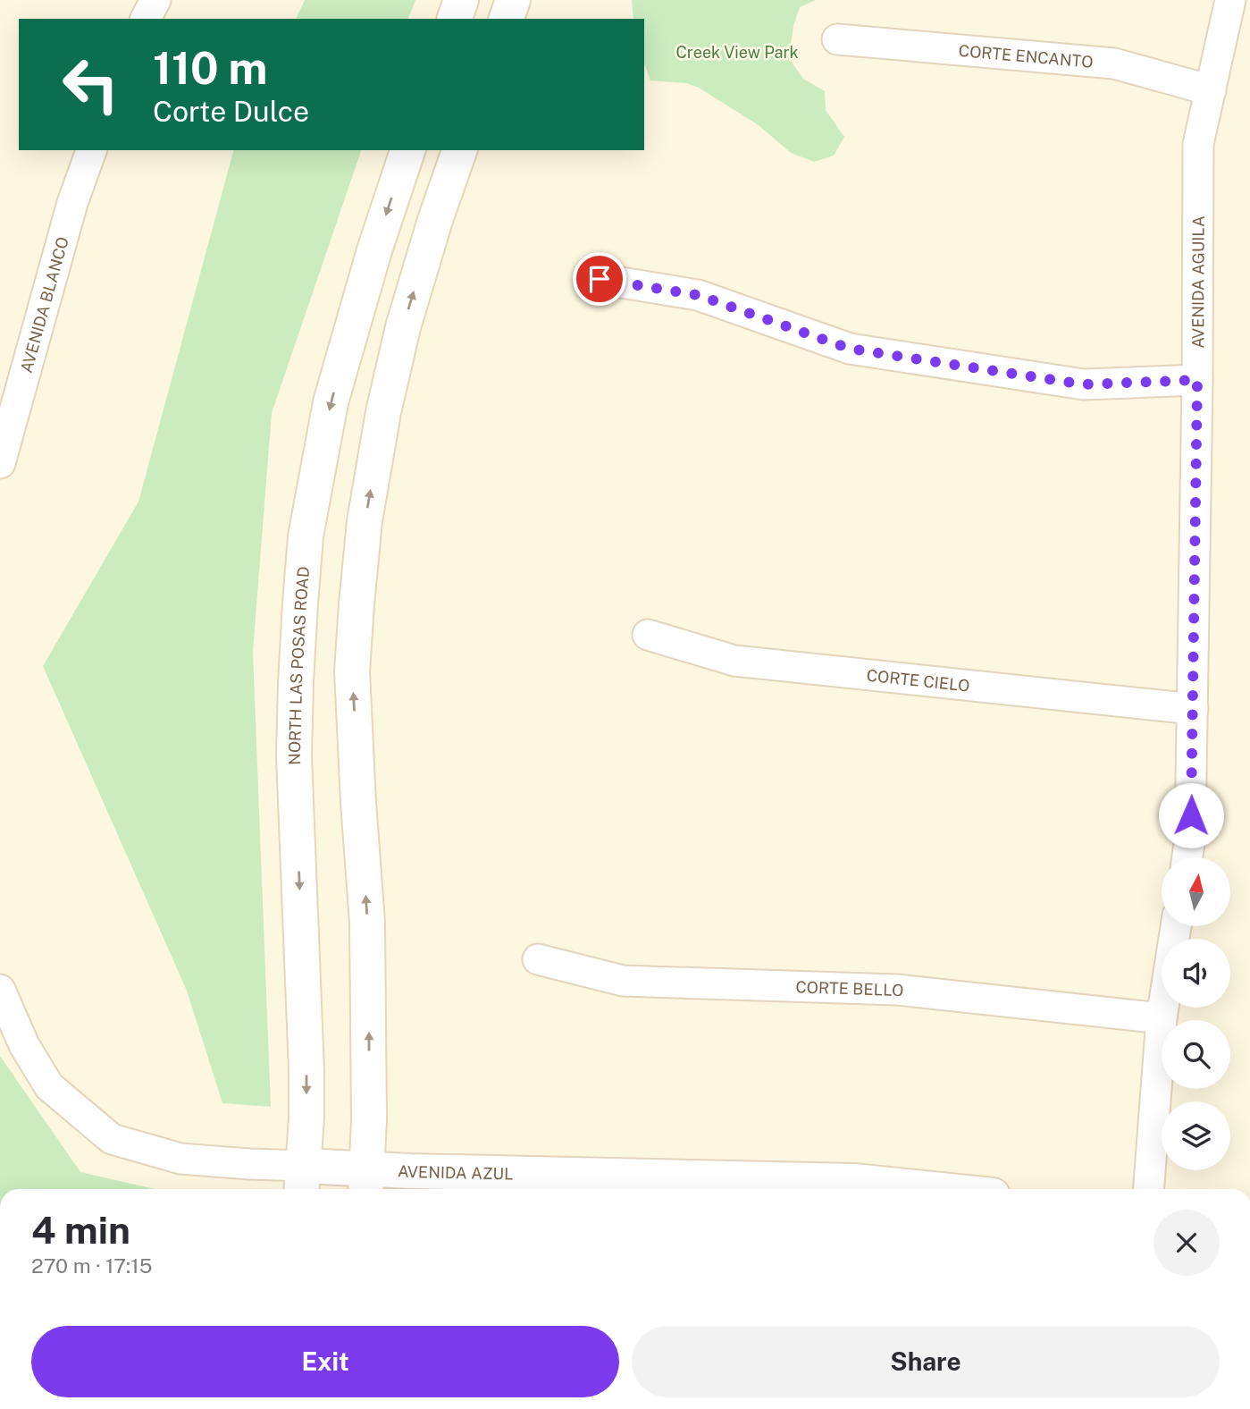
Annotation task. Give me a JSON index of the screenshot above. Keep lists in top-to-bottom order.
{
  "streets": {
    "main road": ["NORTH LAS POSAS ROAD", "AVENIDA AZUL"],
    "street": [
      "CORTE ENCANTO",
      "AVENIDA AGUILA",
      "AVENIDA BLANCO",
      "CORTE CIELO",
      "CORTE BELLO"
    ]
  },
  "crossings": [
    ["CORTE ENCANTO", "AVENIDA AGUILA"],
    ["AVENIDA AGUILA", "CORTE CIELO"],
    ["NORTH LAS POSAS ROAD", "AVENIDA AZUL"]
  ],
  "parks": ["Creek View Park"],
  "north": "top",
  "page": {
    "turn": ["110 m", "Corte Dulce"],
    "heading": ["4 min", "270 m · 17:15"],
    "buttons": ["Exit", "Share"]
  }
}
